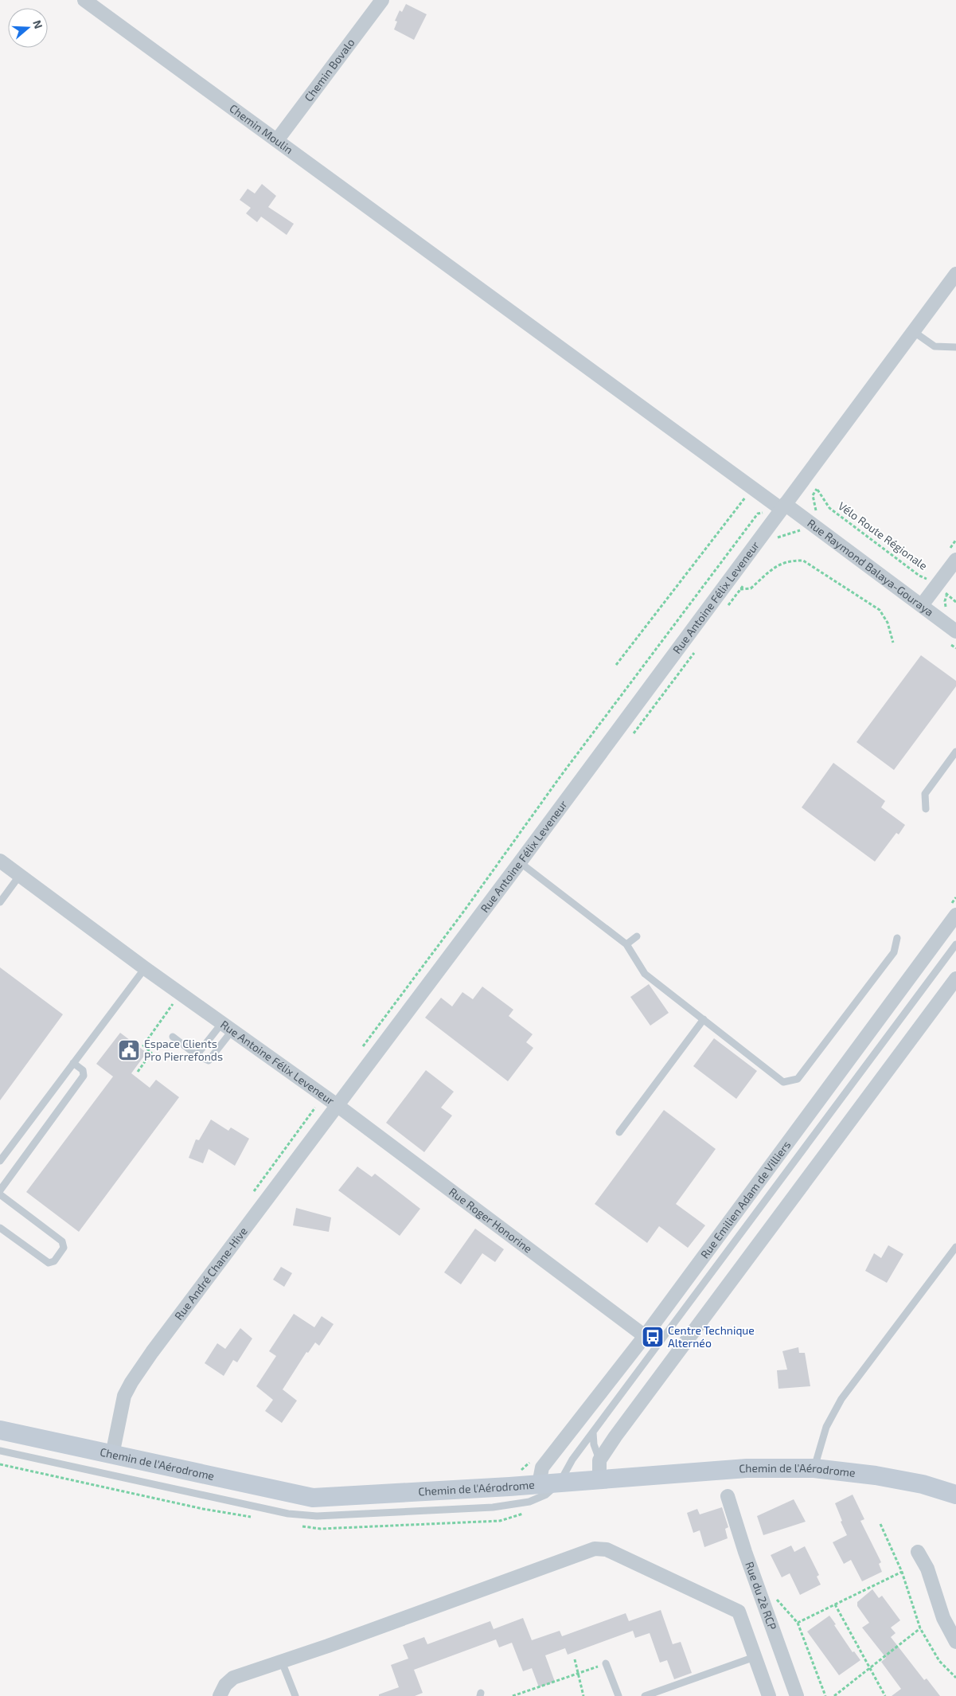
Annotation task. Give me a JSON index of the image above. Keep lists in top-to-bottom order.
{
  "streets": {
    "main road": ["Chemin de l'Aérodrome"],
    "street": [
      "Chemin Bovalo",
      "Chemin Moulin",
      "Rue Raymond Balaya-Gouraya",
      "Rue Antoine Félix Leveneur",
      "Rue Emilien Adam de Villiers",
      "Rue Roger Honorine",
      "Rue André Chane-Hive",
      "Rue du 2è RCP"
    ],
    "path": ["Vélo Route Régionale"]
  },
  "crossings": [
    ["Chemin Bovalo", "Chemin Moulin"],
    ["Chemin Moulin", "Rue Raymond Balaya-Gouraya"],
    ["Vélo Route Régionale", "Rue Antoine Félix Leveneur"],
    ["Rue Raymond Balaya-Gouraya", "Rue Antoine Félix Leveneur"],
    ["Rue Antoine Félix Leveneur", "Rue Roger Honorine"],
    ["Rue Antoine Félix Leveneur", "Rue André Chane-Hive"],
    ["Rue Emilien Adam de Villiers", "Rue Roger Honorine"],
    ["Rue Emilien Adam de Villiers", "Chemin de l'Aérodrome"],
    ["Rue Roger Honorine", "Rue André Chane-Hive"],
    ["Rue André Chane-Hive", "Chemin de l'Aérodrome"]
  ],
  "places": {
    "public building": ["Espace Clients Pro Pierrefonds"],
    "bus stop": ["Centre Technique Alternéo"]
  },
  "north": "right"
}
